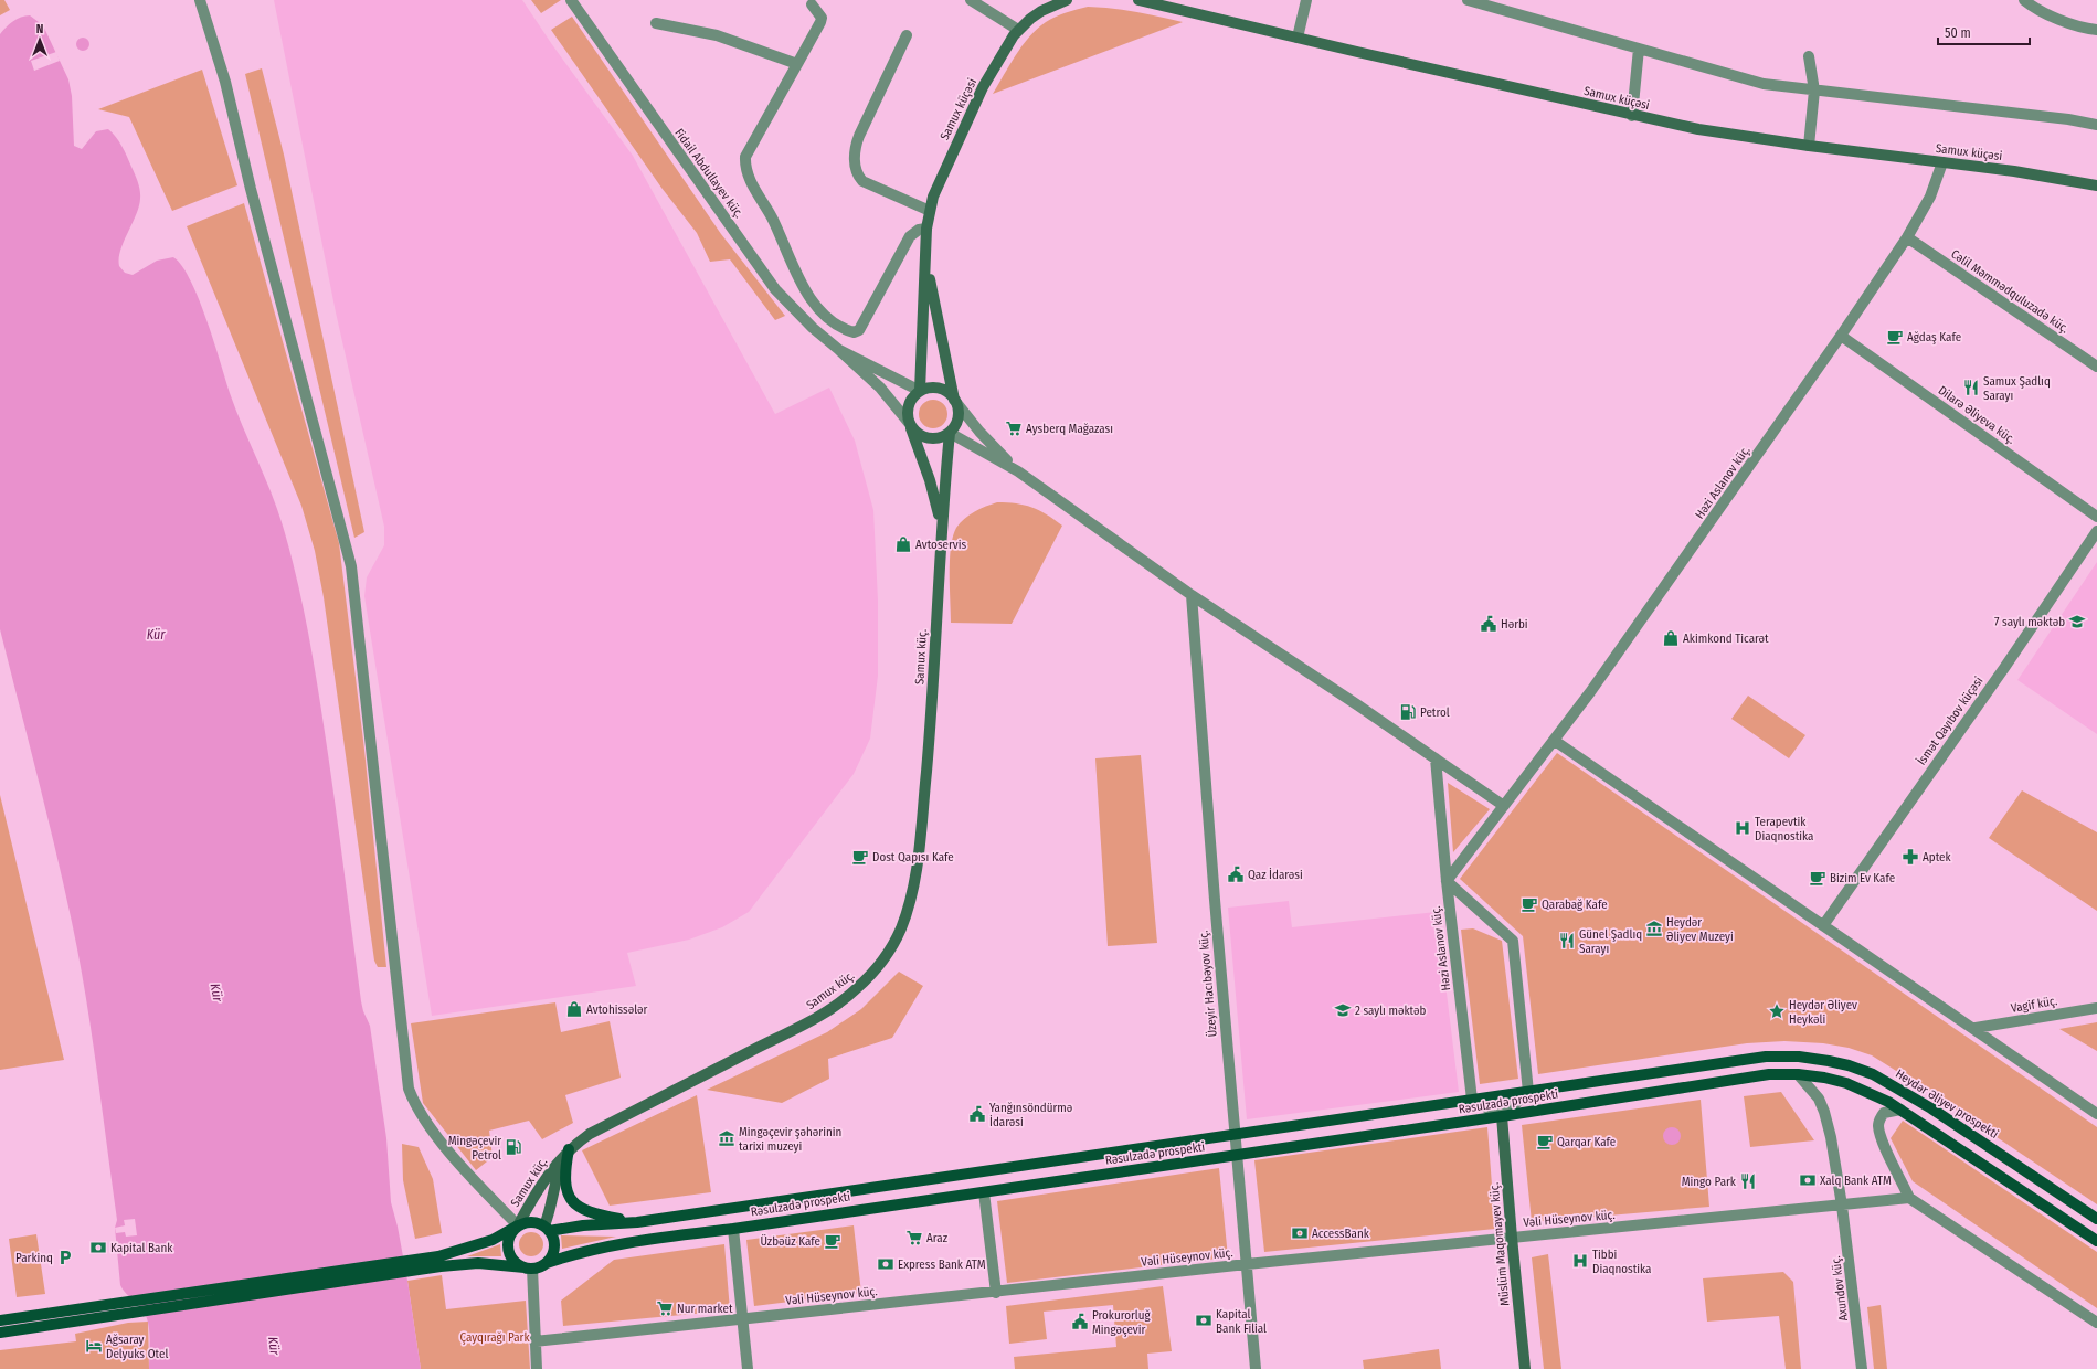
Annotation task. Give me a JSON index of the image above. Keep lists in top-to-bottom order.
{
  "streets": {
    "main road": [
      "Samux küçəsi",
      "Samux küç.",
      "Rəsulzadə prospekti",
      "Heydər Əliyev prospekti",
      "Müslüm Maqomayev küç."
    ],
    "street": [
      "Fidail Abdullayev küç.",
      "Cəlil Məmmədquluzadə küç.",
      "Dilarə Əliyeva küç.",
      "Həzi Aslanov küç.",
      "İsmət Qayıbov küçəsi",
      "Üzeyir Hacıbəyov küç.",
      "Vagif küç.",
      "Vəli Hüseynov küç.",
      "Axundov küç."
    ]
  },
  "crossings": [
    ["Samux küçəsi", "Həzi Aslanov küç."],
    ["Cəlil Məmmədquluzadə küç.", "Həzi Aslanov küç."],
    ["Dilarə Əliyeva küç.", "Həzi Aslanov küç."],
    ["Həzi Aslanov küç.", "Rəsulzadə prospekti"],
    ["Samux küç.", "Rəsulzadə prospekti"],
    ["Üzeyir Hacıbəyov küç.", "Rəsulzadə prospekti"],
    ["Üzeyir Hacıbəyov küç.", "Vəli Hüseynov küç."],
    ["Rəsulzadə prospekti", "Heydər Əliyev prospekti"],
    ["Rəsulzadə prospekti", "Müslüm Maqomayev küç."],
    ["Rəsulzadə prospekti", "Axundov küç."],
    ["Vəli Hüseynov küç.", "Müslüm Maqomayev küç."],
    ["Vəli Hüseynov küç.", "Axundov küç."]
  ],
  "water": ["Kür"],
  "parks": ["Çayqırağı Park"],
  "places": {
    "cafe": [
      "Ağdaş Kafe",
      "Dost Qapısı Kafe",
      "Bizim Ev Kafe",
      "Qarabağ Kafe",
      "Qarqar Kafe",
      "Üzbəüz Kafe"
    ],
    "restaurant": ["Samux Şadlıq Sarayı", "Günel Şadlıq Sarayı", "Mingo Park"],
    "supermarket": ["Aysberq Mağazası", "Araz", "Nur market"],
    "shop": ["Avtoservis", "Akimkond Ticarət", "Avtohissələr"],
    "school or university": ["7 saylı məktəb", "2 saylı məktəb"],
    "public building": [
      "Hərbi",
      "Qaz İdarəsi",
      "Yanğınsöndürmə İdarəsi",
      "Prokurorluğ Mingəçevir"
    ],
    "fuel station": ["Petrol", "Mingəçevir Petrol"],
    "hospital": ["Terapevtik Diaqnostika", "Tibbi Diaqnostika"],
    "pharmacy": ["Aptek"],
    "museum": ["Heydər Əliyev Muzeyi", "Mingəçevir şəhərinin tarixi muzeyi"],
    "place": ["Heydər Əliyev Heykəli"],
    "bank": [
      "Xalq Bank ATM",
      "AccessBank",
      "Kapital Bank",
      "Express Bank ATM",
      "Kapital Bank Filial"
    ],
    "parking": ["Parkinq"],
    "hotel": ["Ağsaray Delyuks Otel"]
  },
  "scale_bar": "50 m",
  "north": "top"
}
